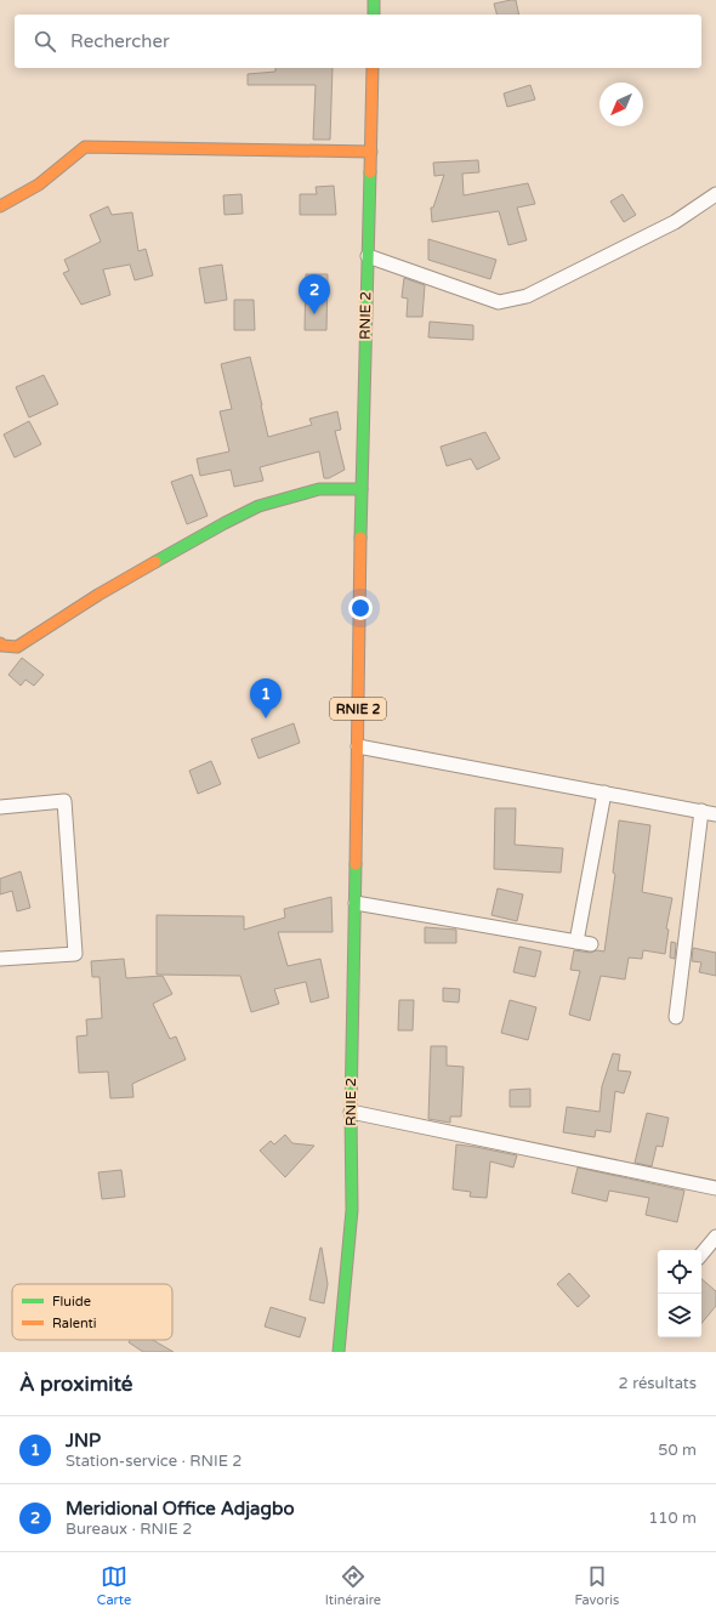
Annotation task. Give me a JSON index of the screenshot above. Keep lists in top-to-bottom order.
{
  "streets": {
    "main road": ["RNIE 2"]
  },
  "legend": ["Fluide", "Ralenti"],
  "north": "bottom left",
  "page": {
    "search": "Rechercher",
    "pins": ["2", "1"],
    "heading": ["À proximité", "2 résultats"],
    "list": [
      {
        "mark": "1",
        "name": "JNP",
        "note": "Station-service · RNIE 2",
        "value": "50 m"
      },
      {
        "mark": "2",
        "name": "Meridional Office Adjagbo",
        "note": "Bureaux · RNIE 2",
        "value": "110 m"
      }
    ],
    "nav": ["Carte", "Itinéraire", "Favoris"]
  }
}
